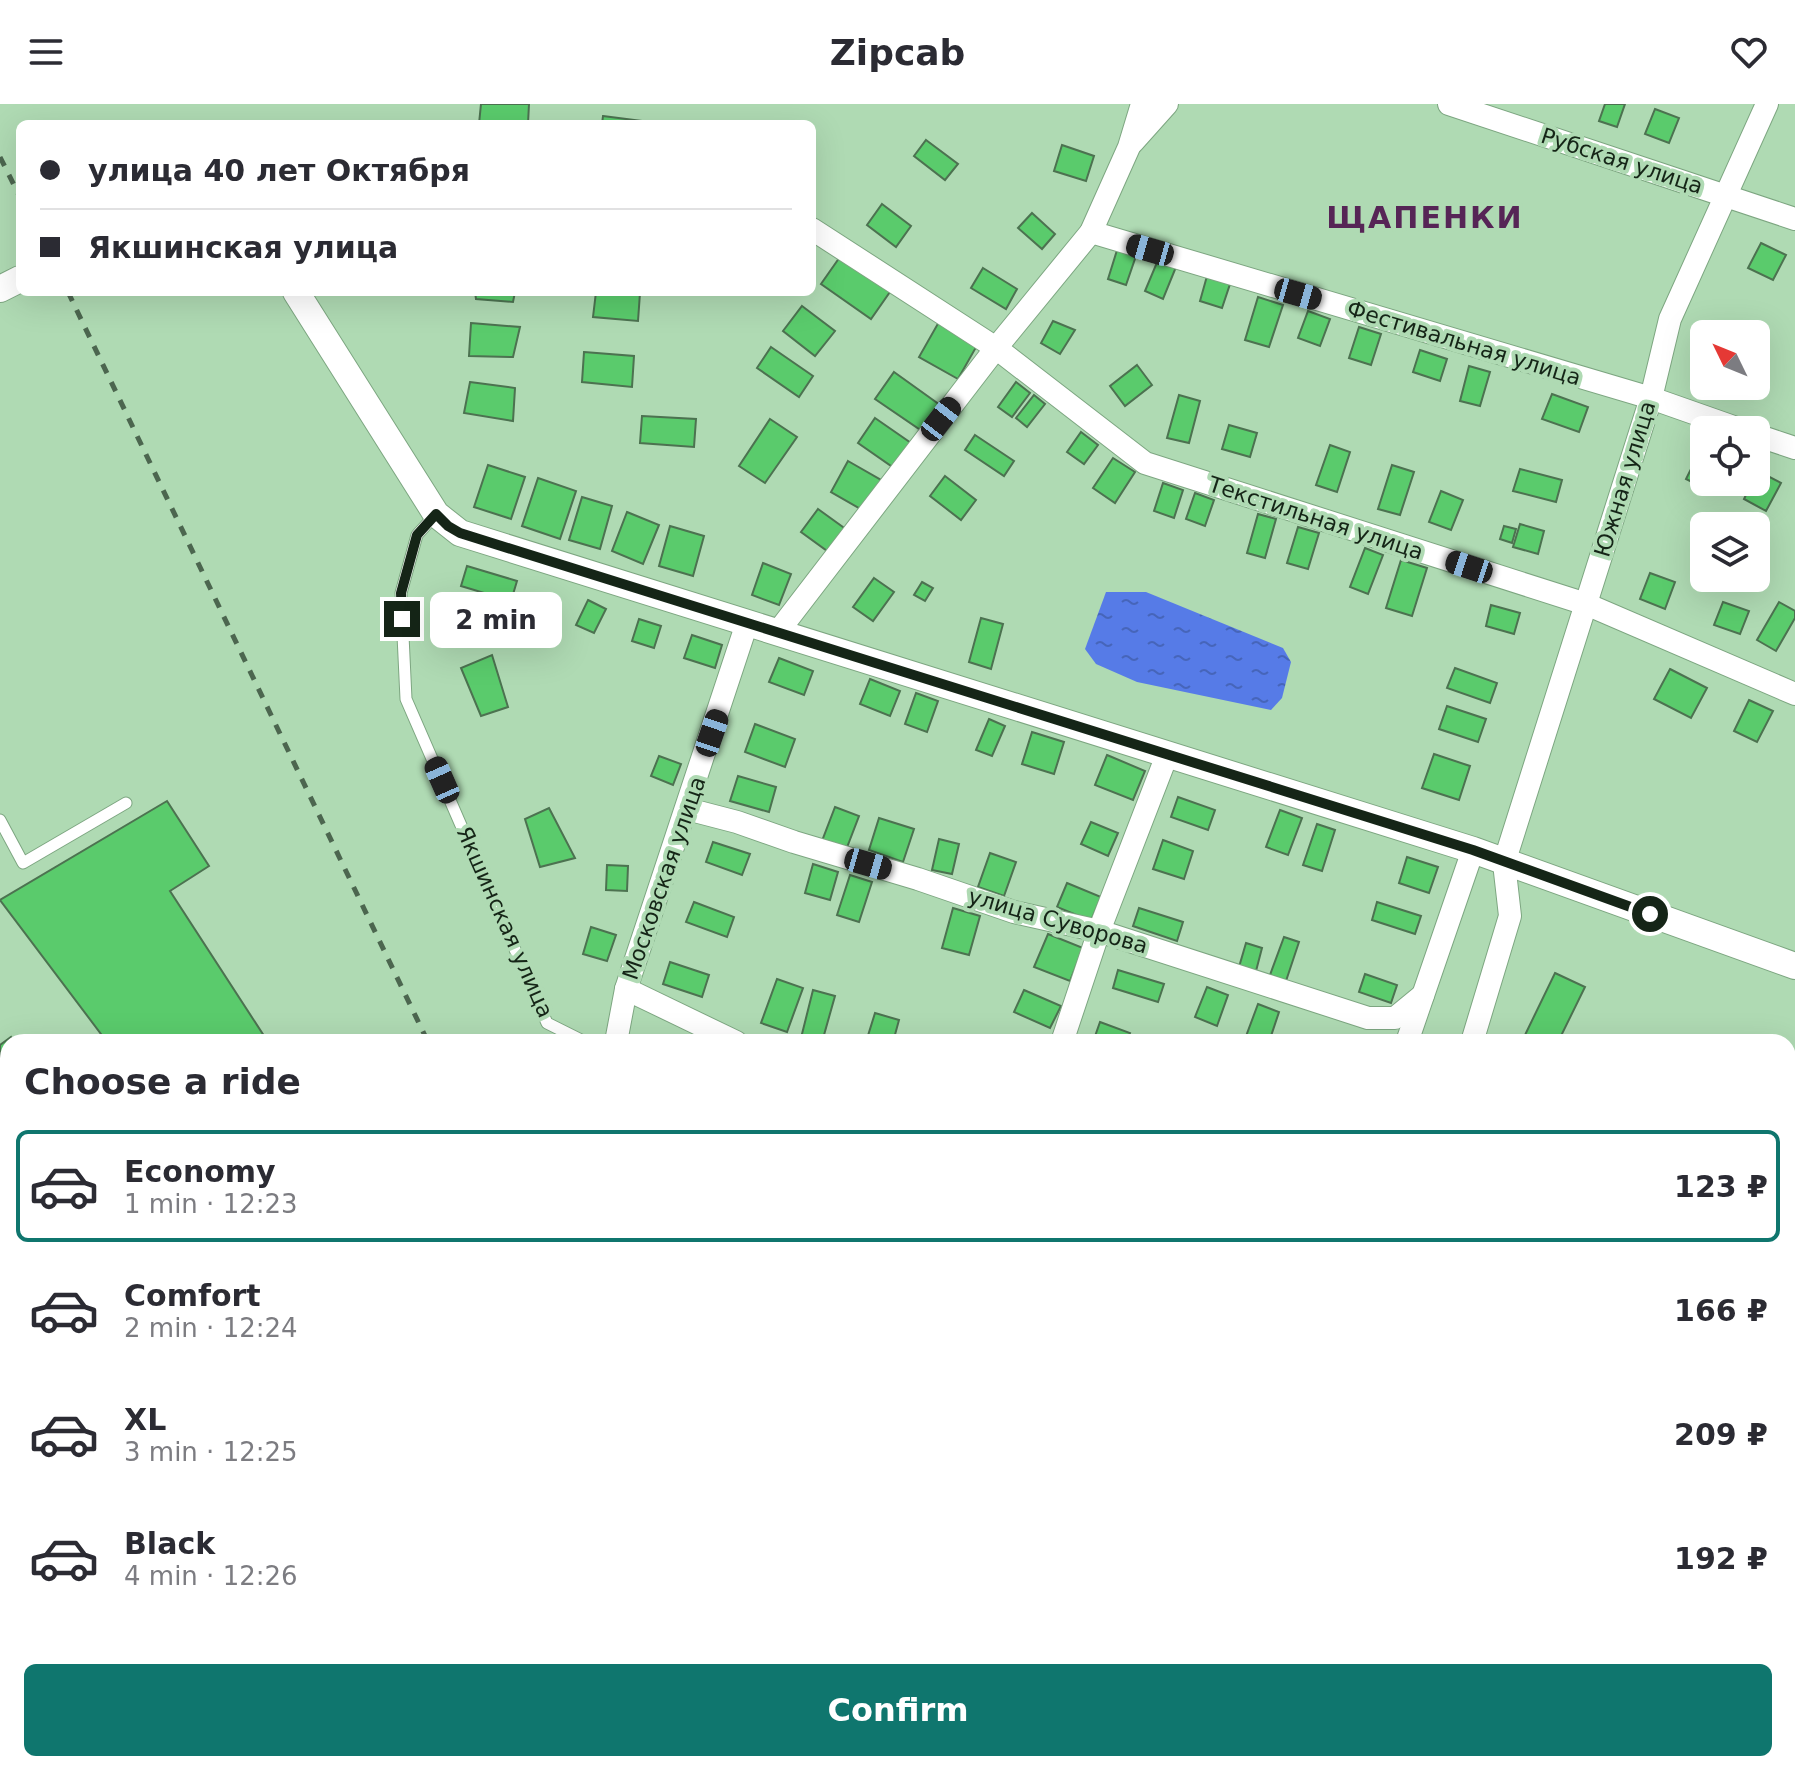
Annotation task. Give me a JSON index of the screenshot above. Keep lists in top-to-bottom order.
{
  "streets": {
    "street": [
      "Рубская улица",
      "Фестивальная улица",
      "Южная улица",
      "Текстильная улица",
      "Московская улица",
      "улица Суворова"
    ],
    "lane": ["Якшинская улица"]
  },
  "crossings": [
    ["Рубская улица", "Южная улица"],
    ["Фестивальная улица", "Южная улица"],
    ["Южная улица", "Текстильная улица"],
    ["Московская улица", "улица Суворова"]
  ],
  "districts": ["ЩАПЕНКИ"],
  "north": "top left",
  "page": {
    "header": "Zipcab",
    "banner": ["улица 40 лет Октября", "Якшинская улица"],
    "bubble": "2 min",
    "heading": "Choose a ride",
    "list": [
      {
        "name": "Economy",
        "note": "1 min · 12:23",
        "value": "123 ₽"
      },
      {
        "name": "Comfort",
        "note": "2 min · 12:24",
        "value": "166 ₽"
      },
      {
        "name": "XL",
        "note": "3 min · 12:25",
        "value": "209 ₽"
      },
      {
        "name": "Black",
        "note": "4 min · 12:26",
        "value": "192 ₽"
      }
    ],
    "buttons": "Confirm"
  }
}
